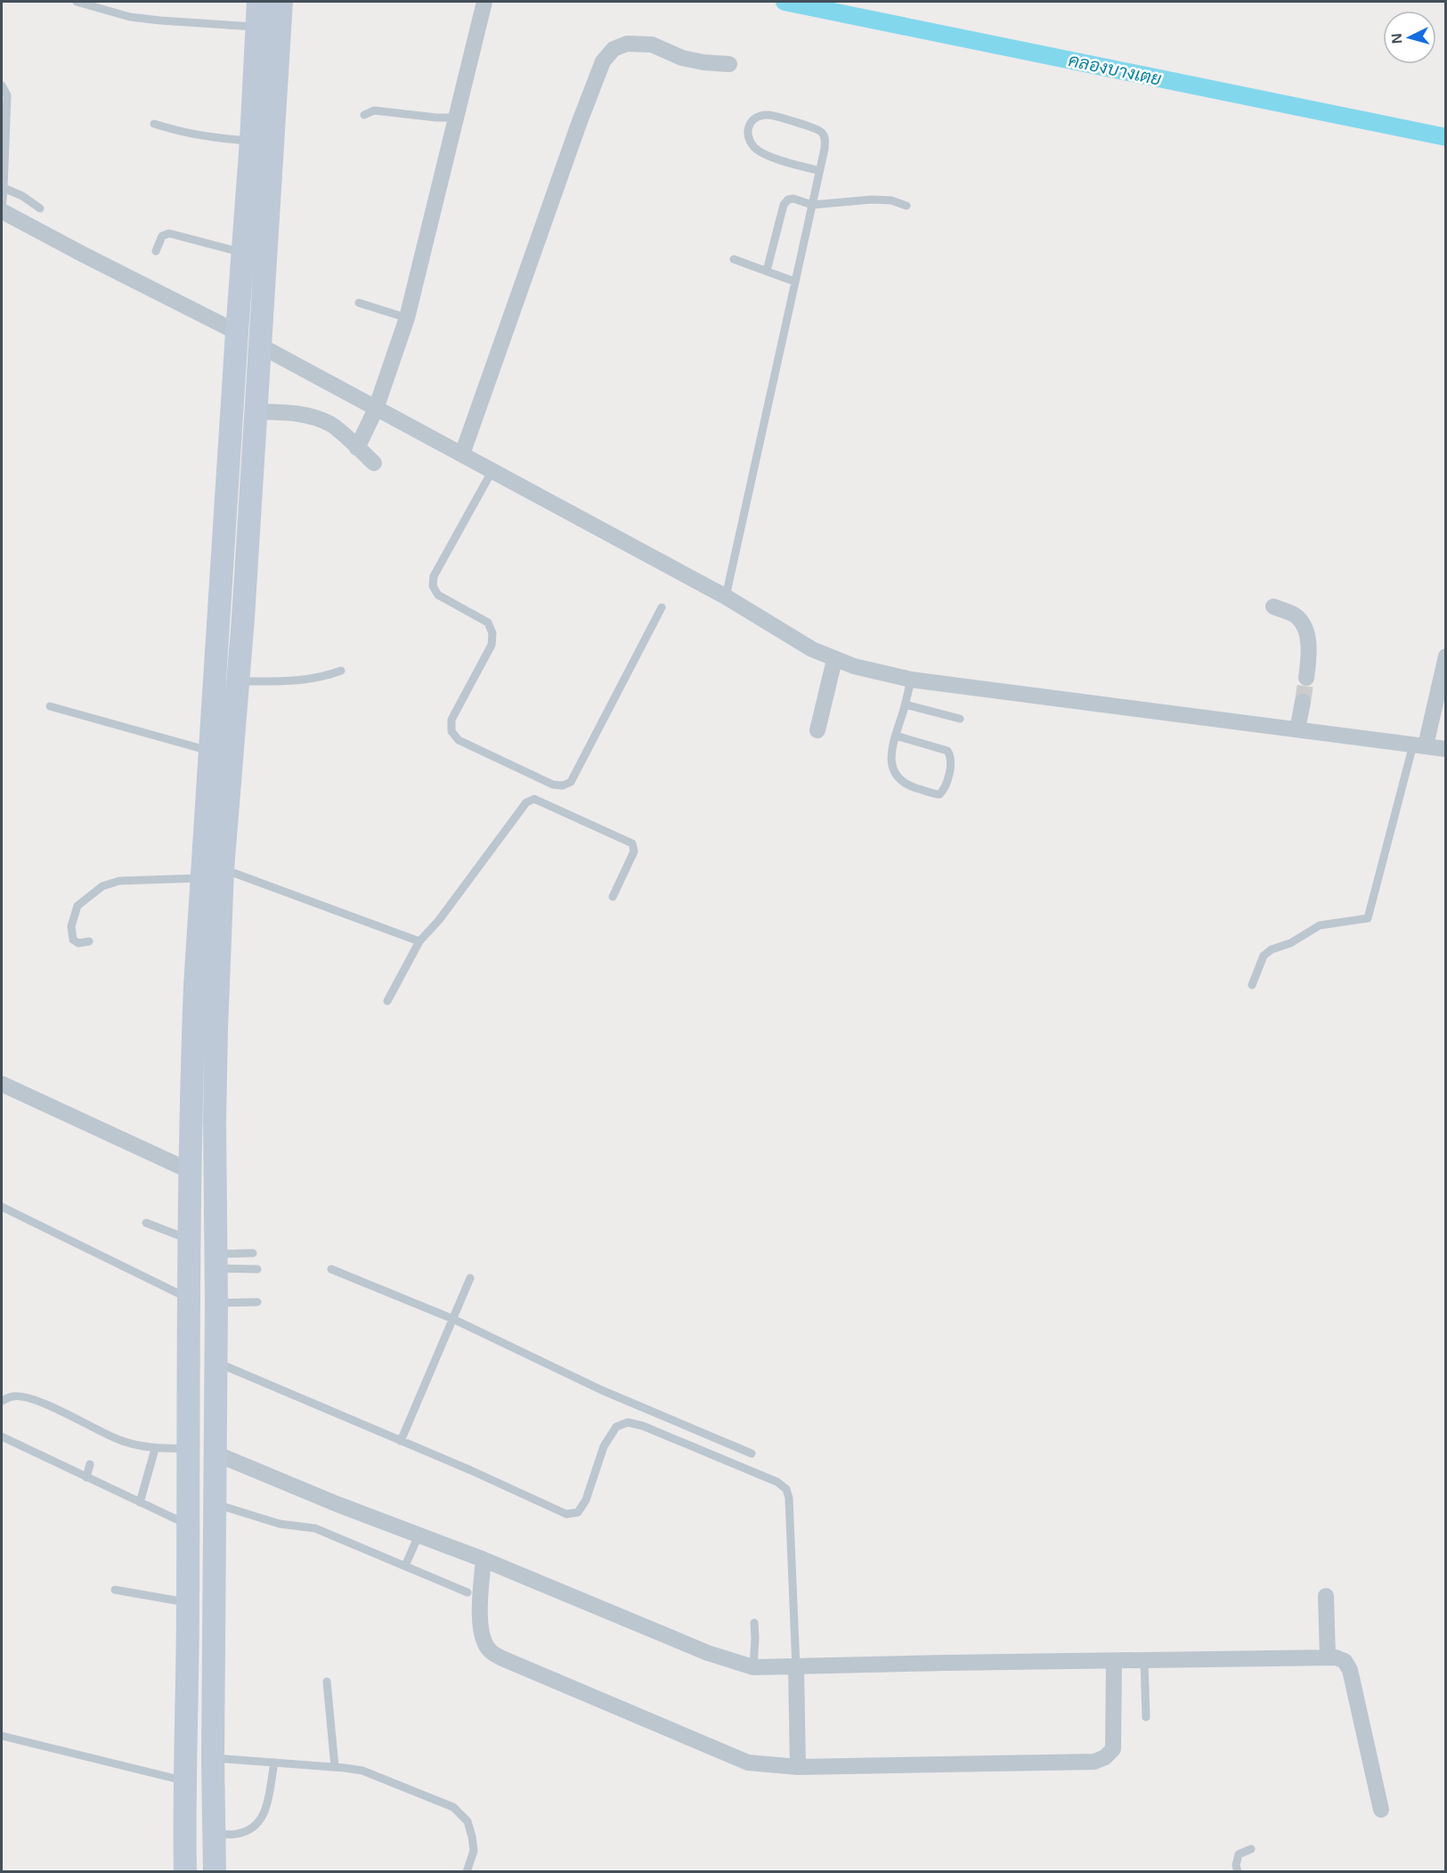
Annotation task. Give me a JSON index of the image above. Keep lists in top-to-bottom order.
{
  "water": ["คลองบางเตย"],
  "north": "left"
}
